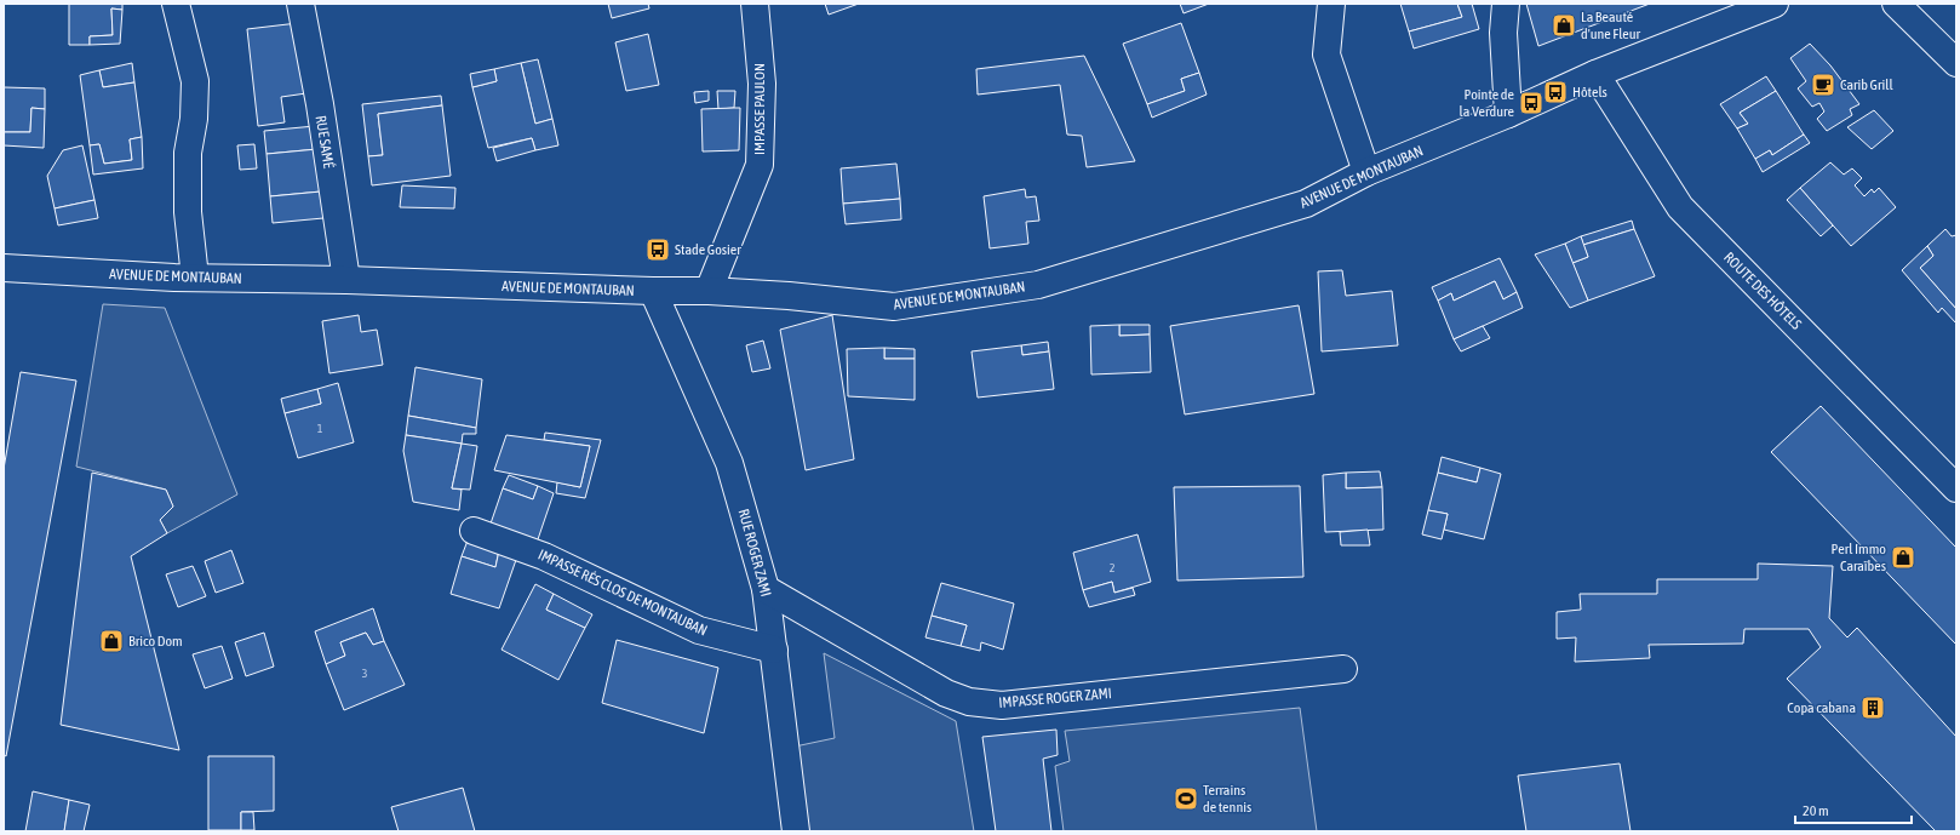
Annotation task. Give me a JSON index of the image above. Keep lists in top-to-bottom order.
{
  "streets": {
    "street": [
      "IMPASSE PAULON",
      "RUE SAMÉ",
      "AVENUE DE MONTAUBAN",
      "ROUTE DES HÔTELS",
      "RUE ROGER ZAMI",
      "IMPASSE RÉS CLOS DE MONTAUBAN",
      "IMPASSE ROGER ZAMI"
    ]
  },
  "crossings": [
    ["IMPASSE PAULON", "AVENUE DE MONTAUBAN"],
    ["RUE SAMÉ", "AVENUE DE MONTAUBAN"],
    ["AVENUE DE MONTAUBAN", "ROUTE DES HÔTELS"],
    ["AVENUE DE MONTAUBAN", "RUE ROGER ZAMI"],
    ["RUE ROGER ZAMI", "IMPASSE RÉS CLOS DE MONTAUBAN"],
    ["RUE ROGER ZAMI", "IMPASSE ROGER ZAMI"]
  ],
  "places": {
    "shop": ["La Beauté d'une Fleur", "Perl Immo Caraïbes", "Brico Dom"],
    "cafe": ["Carib Grill"],
    "bus stop": ["Hôtels", "Pointe de la Verdure", "Stade Gosier"],
    "building": ["Copa cabana"],
    "sports": ["Terrains de tennis"]
  },
  "house_numbers": ["1", "2", "3"],
  "scale_bar": "20 m"
}
